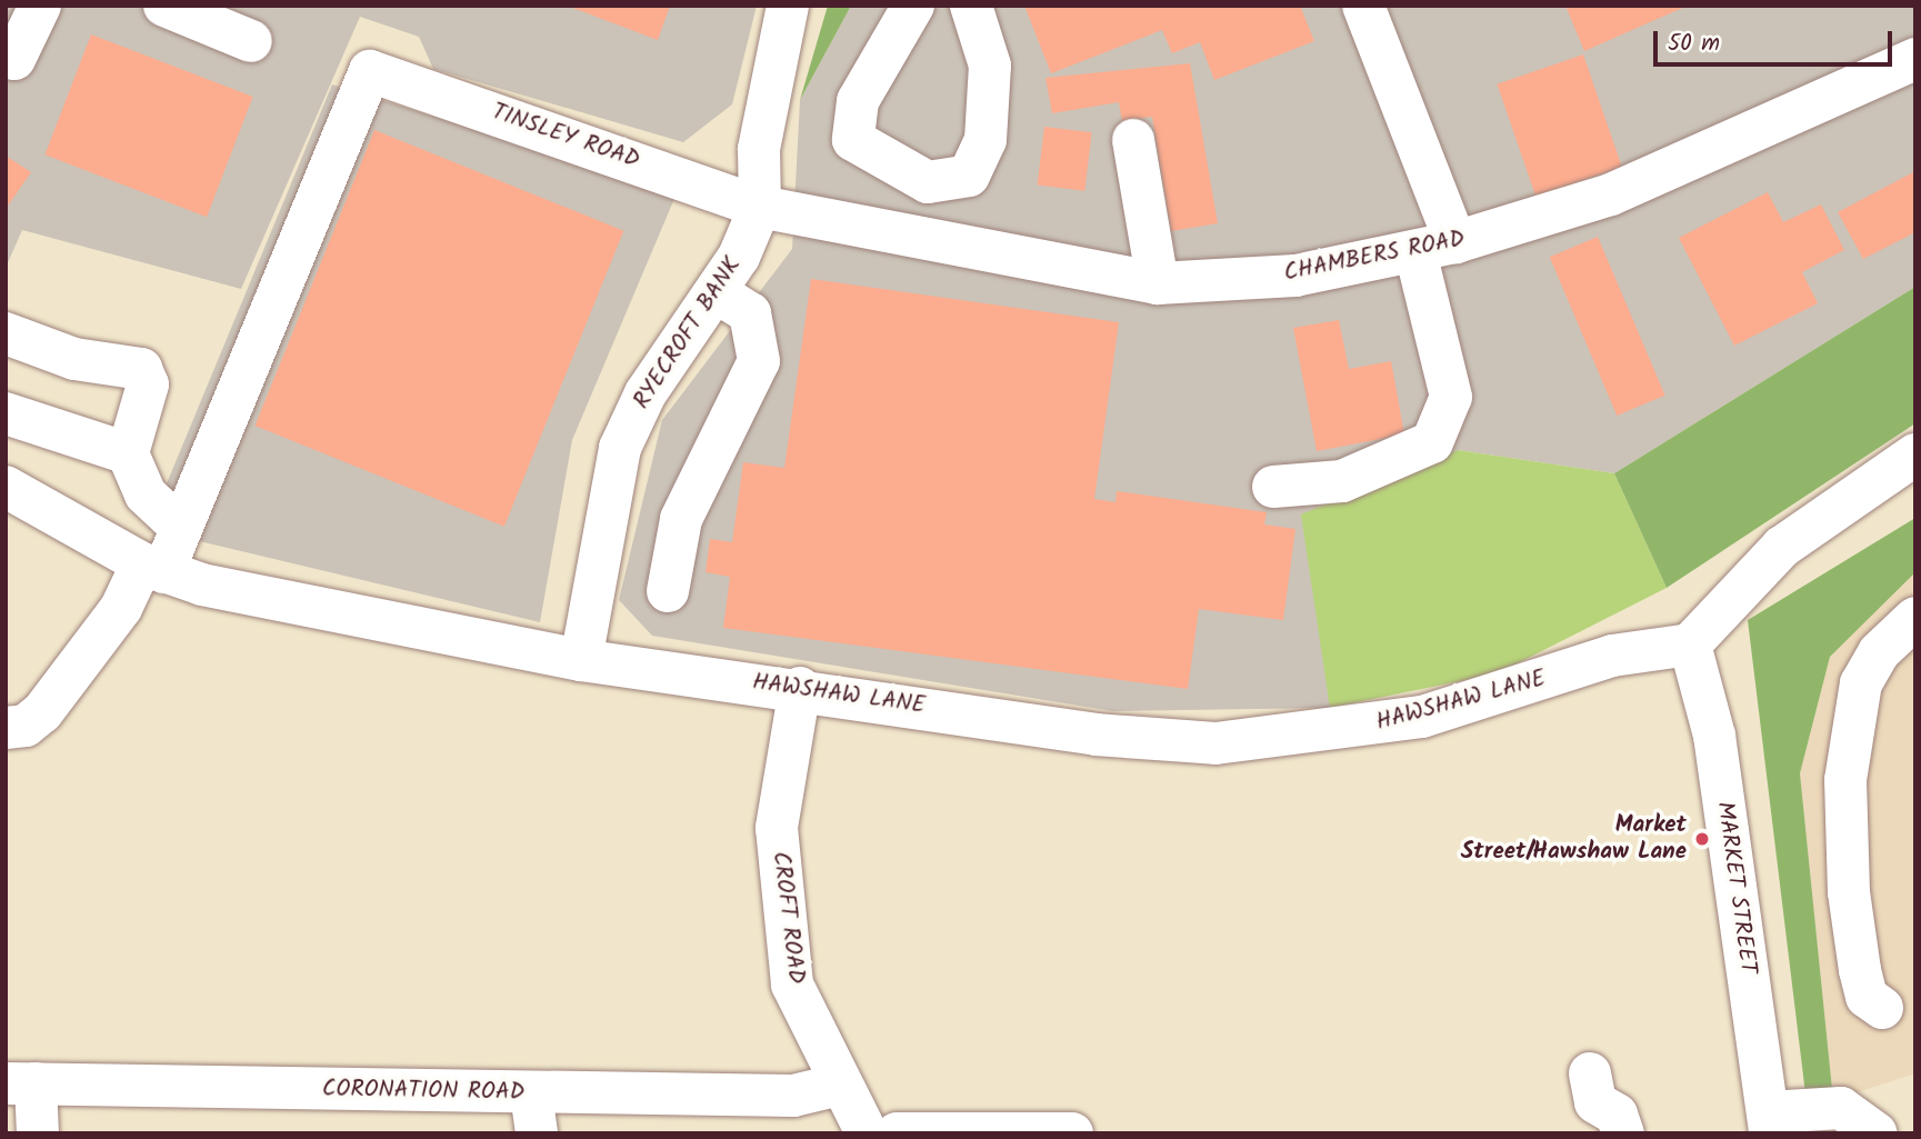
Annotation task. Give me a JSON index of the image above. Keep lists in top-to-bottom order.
{
  "streets": {
    "street": [
      "TINSLEY ROAD",
      "CHAMBERS ROAD",
      "RYECROFT BANK",
      "HAWSHAW LANE",
      "MARKET STREET",
      "CROFT ROAD",
      "CORONATION ROAD"
    ]
  },
  "crossings": [
    ["TINSLEY ROAD", "CHAMBERS ROAD"],
    ["TINSLEY ROAD", "RYECROFT BANK"],
    ["CHAMBERS ROAD", "RYECROFT BANK"],
    ["RYECROFT BANK", "HAWSHAW LANE"],
    ["HAWSHAW LANE", "MARKET STREET"],
    ["HAWSHAW LANE", "CROFT ROAD"],
    ["CROFT ROAD", "CORONATION ROAD"]
  ],
  "places": ["Market Street/Hawshaw Lane"],
  "scale_bar": "50 m"
}
